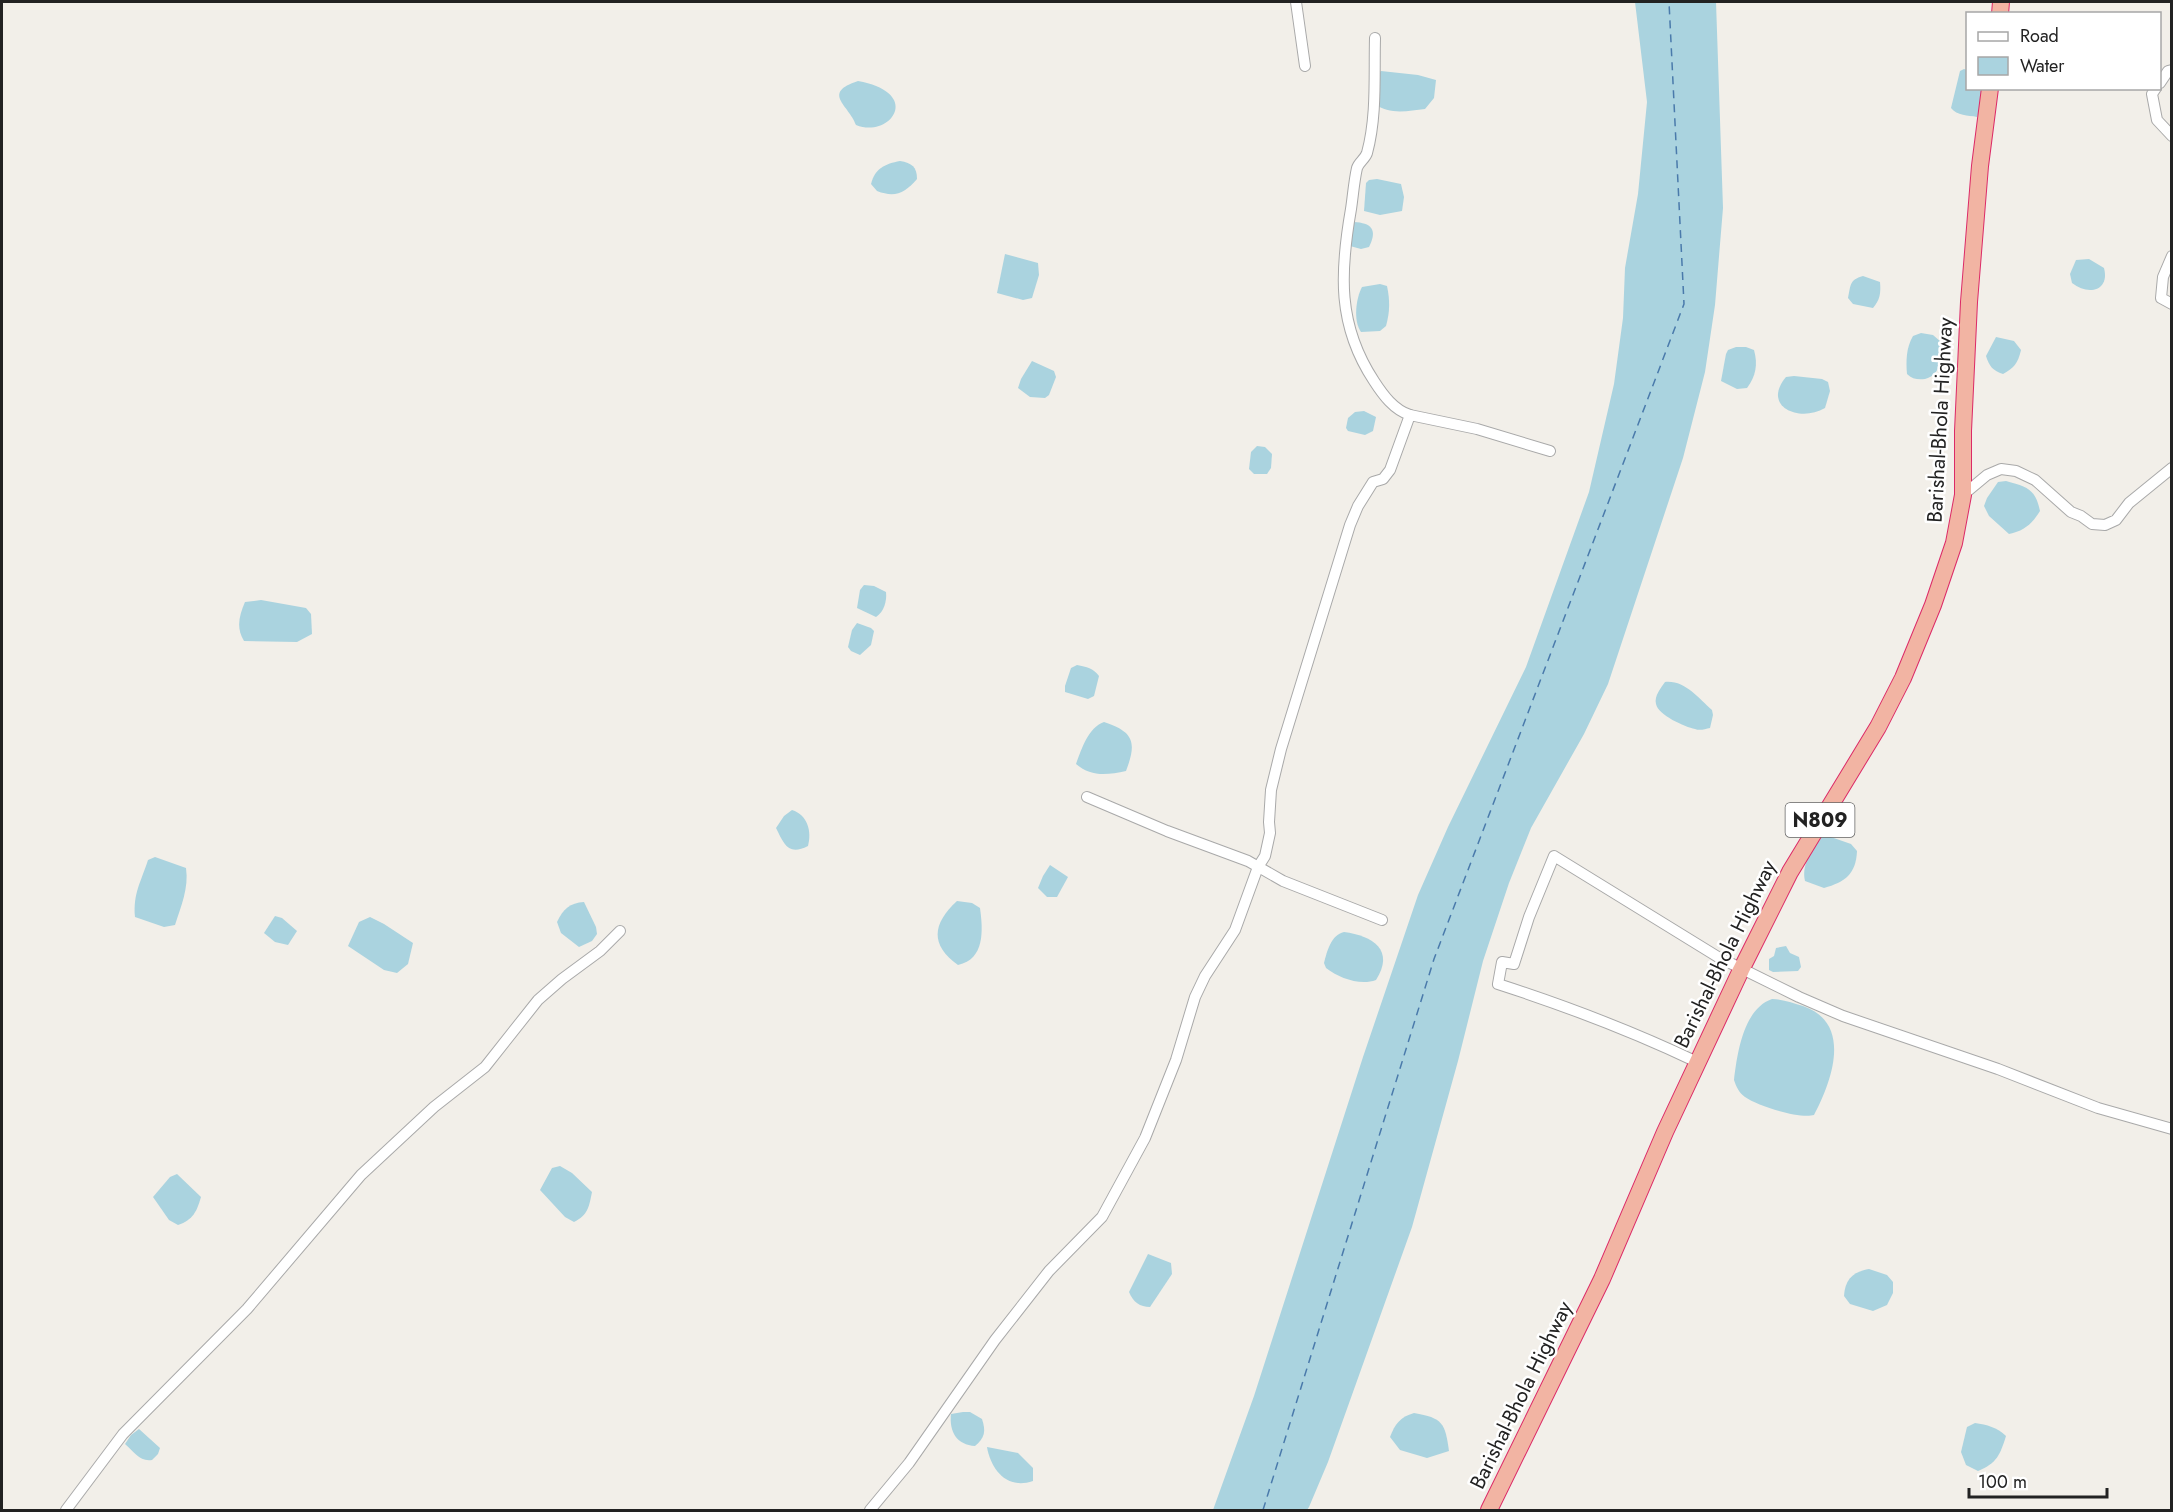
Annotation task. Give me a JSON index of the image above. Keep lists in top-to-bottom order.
{
  "streets": {
    "highway": ["Barishal-Bhola Highway", "N809"]
  },
  "legend": ["Road", "Water"],
  "scale_bar": "100 m"
}
